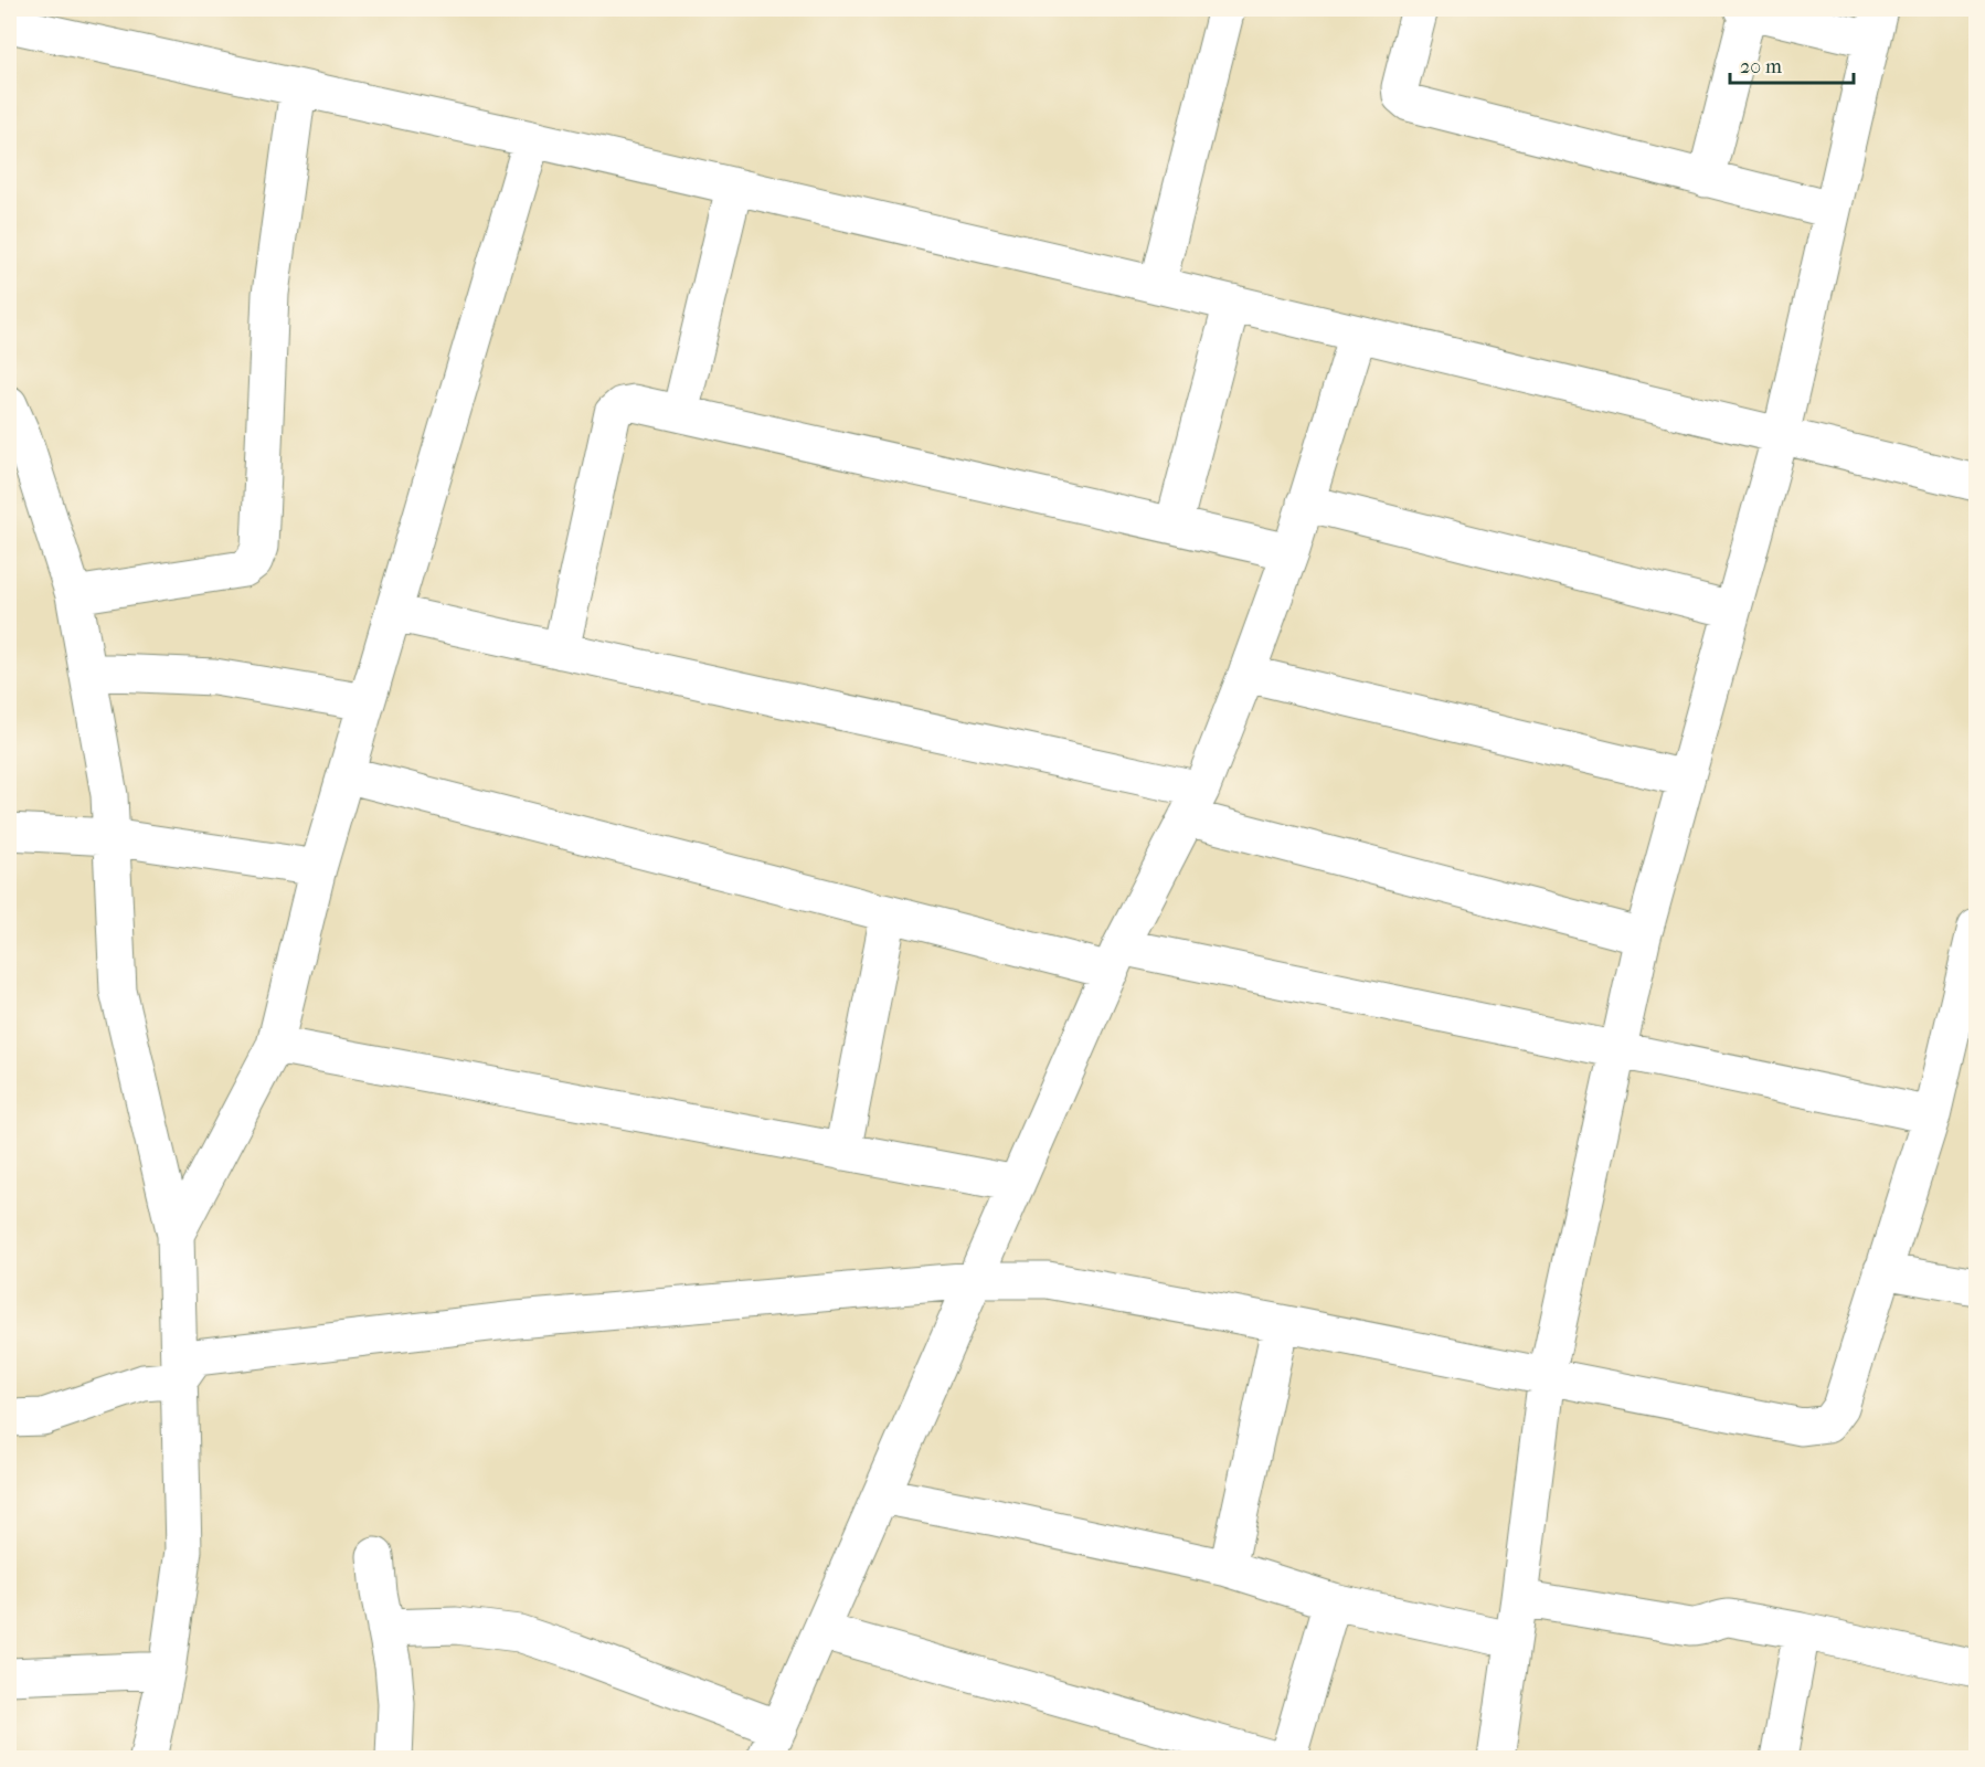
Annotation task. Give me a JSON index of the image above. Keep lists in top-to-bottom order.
{
  "scale_bar": "20 m"
}
